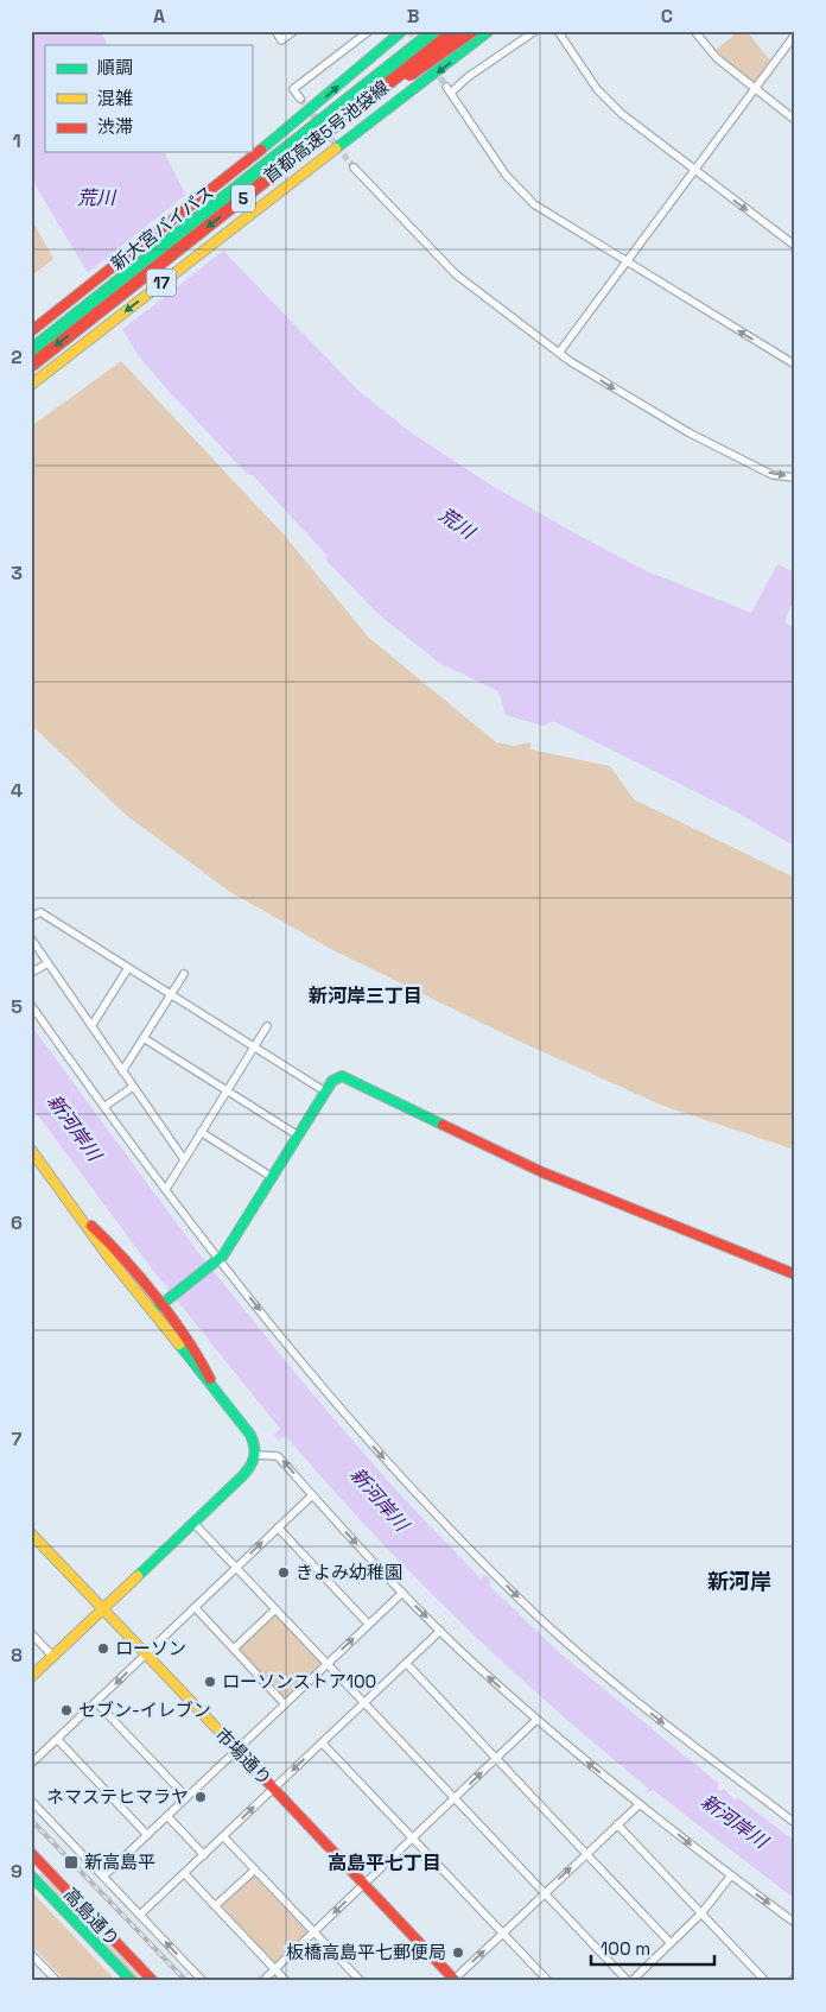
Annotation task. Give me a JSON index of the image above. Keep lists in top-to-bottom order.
{
  "streets": {
    "main road": [
      "首都高速5号池袋線",
      "5",
      "新大宮バイパス",
      "17",
      "市場通り",
      "高島通り"
    ]
  },
  "districts": ["新河岸三丁目", "新河岸", "高島平七丁目"],
  "water": ["荒川", "新河岸川"],
  "places": {
    "other": [
      "きよみ幼稚園",
      "ローソン",
      "ローソンストア100",
      "セブン-イレブン",
      "ネマステヒマラヤ",
      "板橋高島平七郵便局"
    ],
    "transit": ["新高島平"]
  },
  "legend": ["順調", "混雑", "渋滞"],
  "scale_bar": "100 m",
  "grid": {
    "columns": ["A", "B", "C"],
    "rows": [
      "1",
      "2",
      "3",
      "4",
      "5",
      "6",
      "7",
      "8",
      "9"
    ]
  }
}
